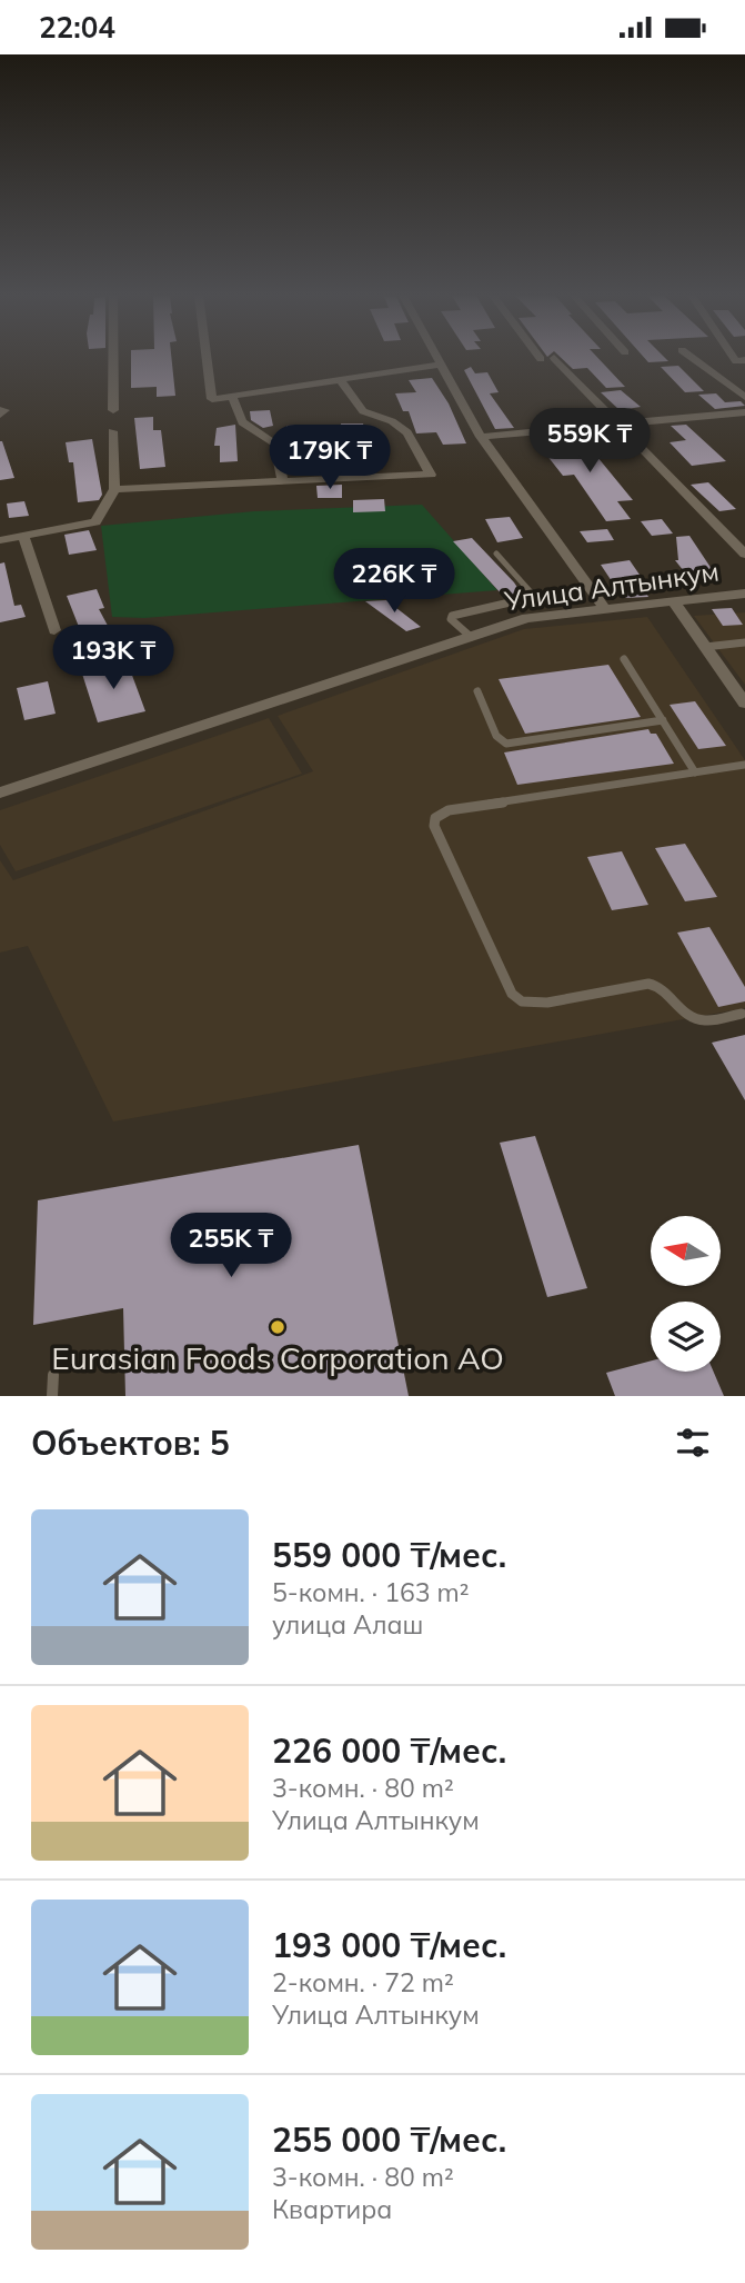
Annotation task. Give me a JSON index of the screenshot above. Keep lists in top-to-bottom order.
{
  "streets": {
    "street": ["Улица Алтынкум"]
  },
  "places": ["Eurasian Foods Corporation AO"],
  "north": "left",
  "page": {
    "status": "22:04",
    "price": [
      "559K ₸",
      "179K ₸",
      "226K ₸",
      "193K ₸",
      "255K ₸"
    ],
    "heading": "Объектов: 5",
    "list": [
      {
        "name": "559 000 ₸/мес.",
        "note": "5-комн. · 163 m² · улица Алаш"
      },
      {
        "name": "226 000 ₸/мес.",
        "note": "3-комн. · 80 m² · Улица Алтынкум"
      },
      {
        "name": "193 000 ₸/мес.",
        "note": "2-комн. · 72 m² · Улица Алтынкум"
      },
      {
        "name": "255 000 ₸/мес.",
        "note": "3-комн. · 80 m² · Квартира"
      }
    ]
  }
}
